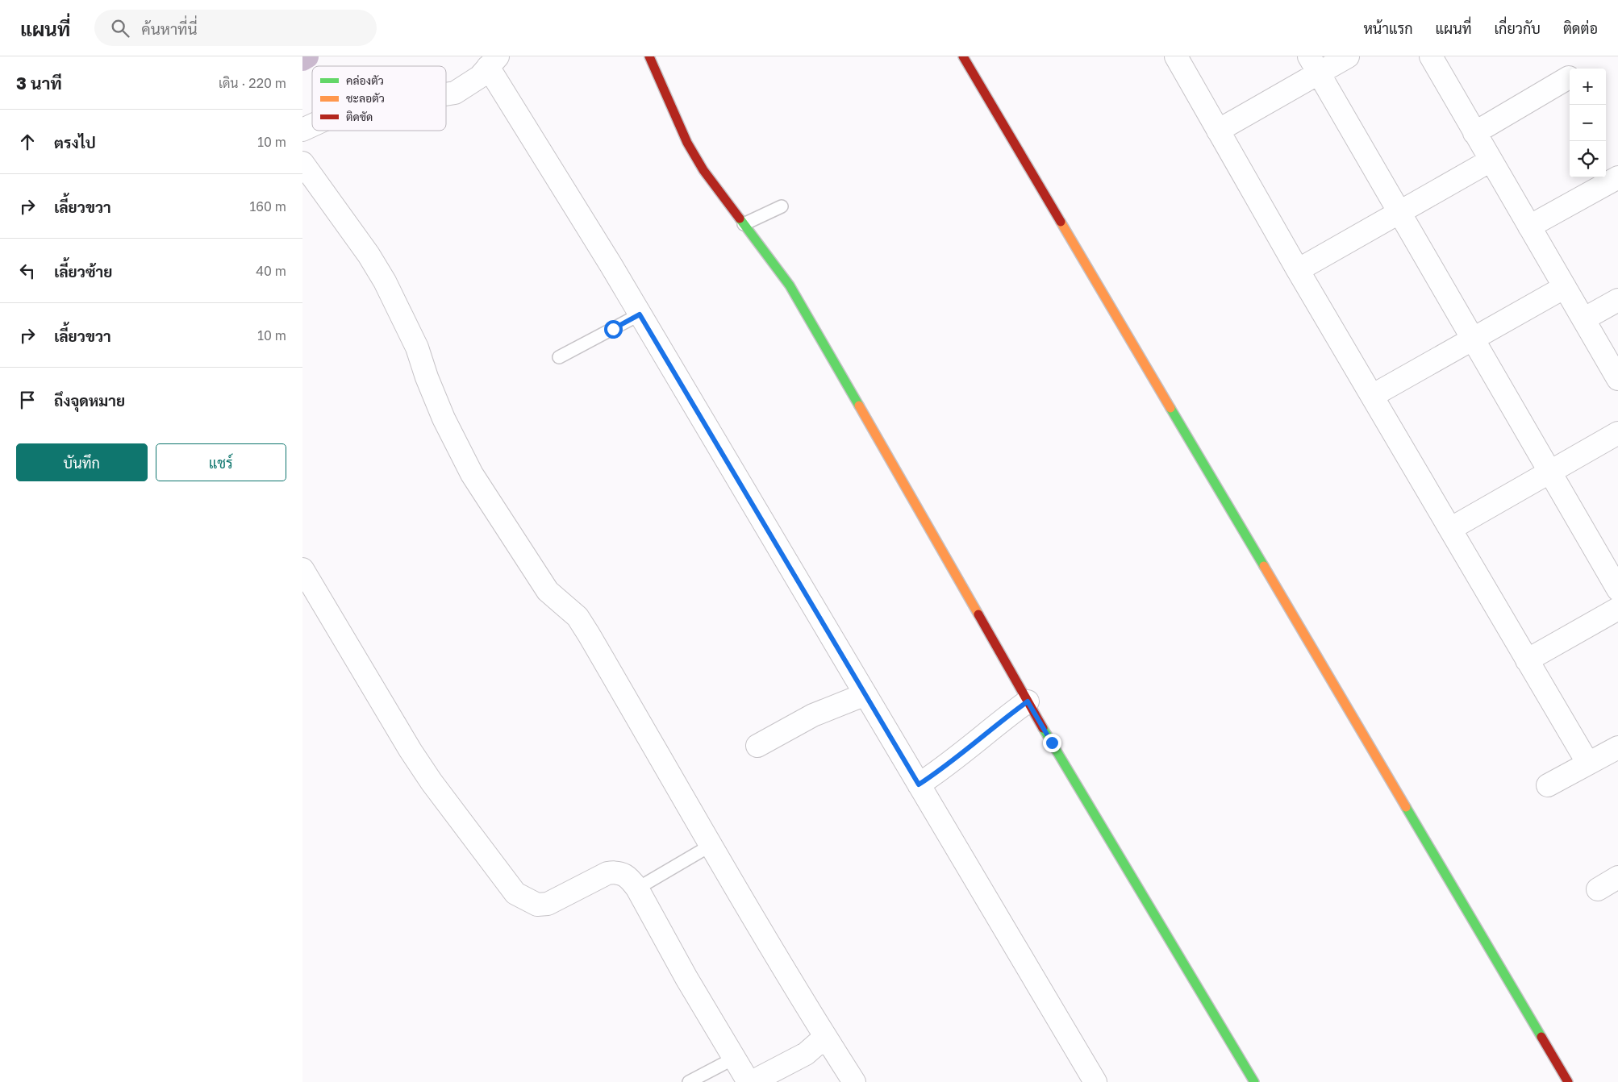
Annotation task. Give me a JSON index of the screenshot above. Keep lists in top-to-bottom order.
{
  "legend": ["คล่องตัว", "ชะลอตัว", "ติดขัด"],
  "page": {
    "header": "แผนที่",
    "search": "ค้นหาที่นี่",
    "nav": [
      "หน้าแรก",
      "แผนที่",
      "เกี่ยวกับ",
      "ติดต่อ"
    ],
    "heading": ["3 นาที", "เดิน · 220 m"],
    "map_buttons": ["+", "−"],
    "list": [
      ["ตรงไป", "10 m"],
      ["เลี้ยวขวา", "160 m"],
      ["เลี้ยวซ้าย", "40 m"],
      ["เลี้ยวขวา", "10 m"],
      "ถึงจุดหมาย"
    ],
    "buttons": ["บันทึก", "แชร์"]
  }
}
